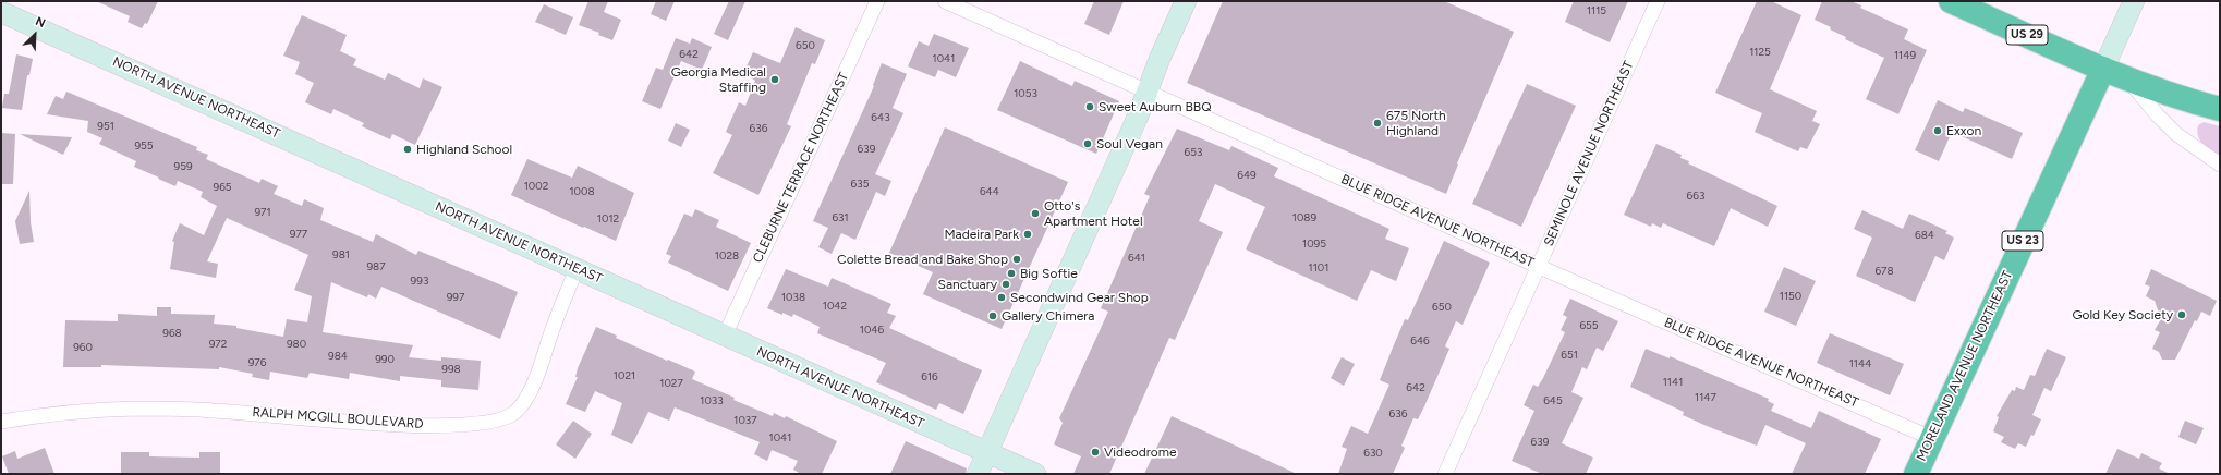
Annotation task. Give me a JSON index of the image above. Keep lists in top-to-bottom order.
{
  "streets": {
    "highway": ["US 29", "US 23", "MORELAND AVENUE NORTHEAST"],
    "main road": ["NORTH AVENUE NORTHEAST"],
    "street": [
      "SEMINOLE AVENUE NORTHEAST",
      "CLEBURNE TERRACE NORTHEAST",
      "BLUE RIDGE AVENUE NORTHEAST",
      "RALPH MCGILL BOULEVARD"
    ]
  },
  "crossings": [
    ["US 29", "MORELAND AVENUE NORTHEAST"],
    ["NORTH AVENUE NORTHEAST", "CLEBURNE TERRACE NORTHEAST"],
    ["NORTH AVENUE NORTHEAST", "RALPH MCGILL BOULEVARD"],
    ["SEMINOLE AVENUE NORTHEAST", "BLUE RIDGE AVENUE NORTHEAST"],
    ["BLUE RIDGE AVENUE NORTHEAST", "MORELAND AVENUE NORTHEAST"]
  ],
  "places": [
    "Georgia Medical Staffing",
    "Sweet Auburn BBQ",
    "675 North Highland",
    "Exxon",
    "Soul Vegan",
    "Highland School",
    "Otto's Apartment Hotel",
    "Madeira Park",
    "Colette Bread and Bake Shop",
    "Big Softie",
    "Sanctuary",
    "Secondwind Gear Shop",
    "Gold Key Society",
    "Gallery Chimera",
    "Videodrome"
  ],
  "house_numbers": [
    "1115",
    "650",
    "1125",
    "642",
    "1149",
    "1041",
    "1053",
    "643",
    "951",
    "636",
    "955",
    "639",
    "653",
    "959",
    "649",
    "635",
    "1002",
    "965",
    "1008",
    "644",
    "663",
    "971",
    "631",
    "1089",
    "1012",
    "977",
    "684",
    "1095",
    "981",
    "1028",
    "641",
    "987",
    "1101",
    "678",
    "993",
    "1150",
    "997",
    "1038",
    "1042",
    "650",
    "655",
    "1046",
    "968",
    "646",
    "972",
    "980",
    "960",
    "651",
    "984",
    "990",
    "976",
    "1144",
    "998",
    "1021",
    "616",
    "1141",
    "1027",
    "642",
    "1147",
    "1033",
    "645",
    "636",
    "1037",
    "1041",
    "639",
    "630"
  ],
  "north": "top right"
}
